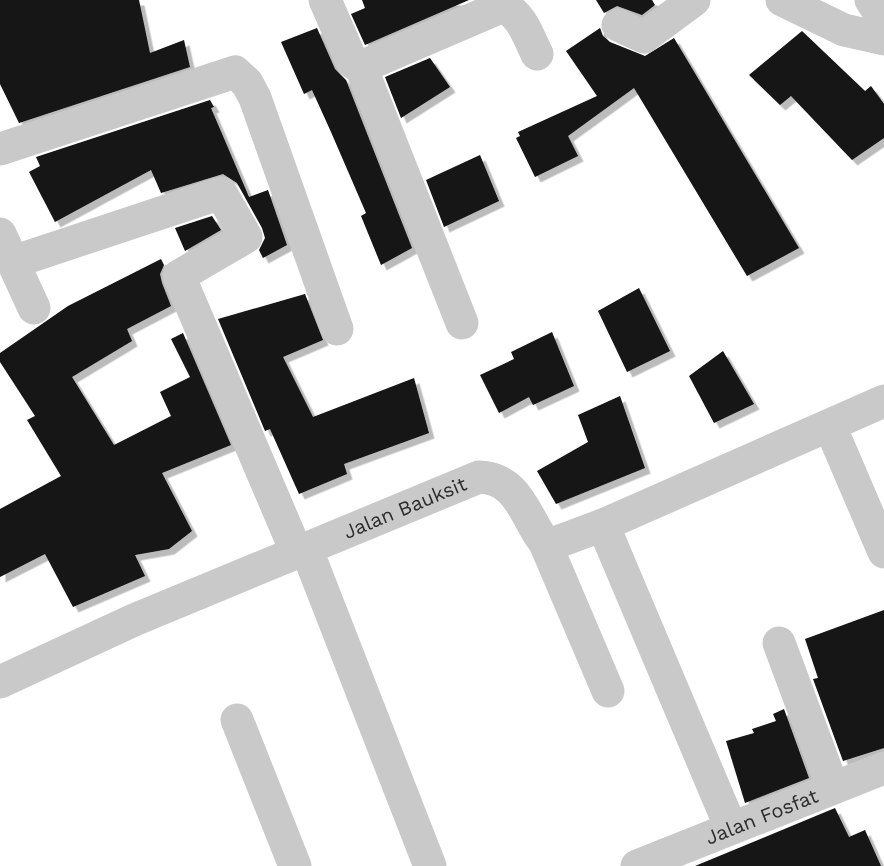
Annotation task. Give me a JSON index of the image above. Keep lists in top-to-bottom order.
{
  "streets": {
    "street": ["Jalan Bauksit", "Jalan Fosfat"]
  }
}
